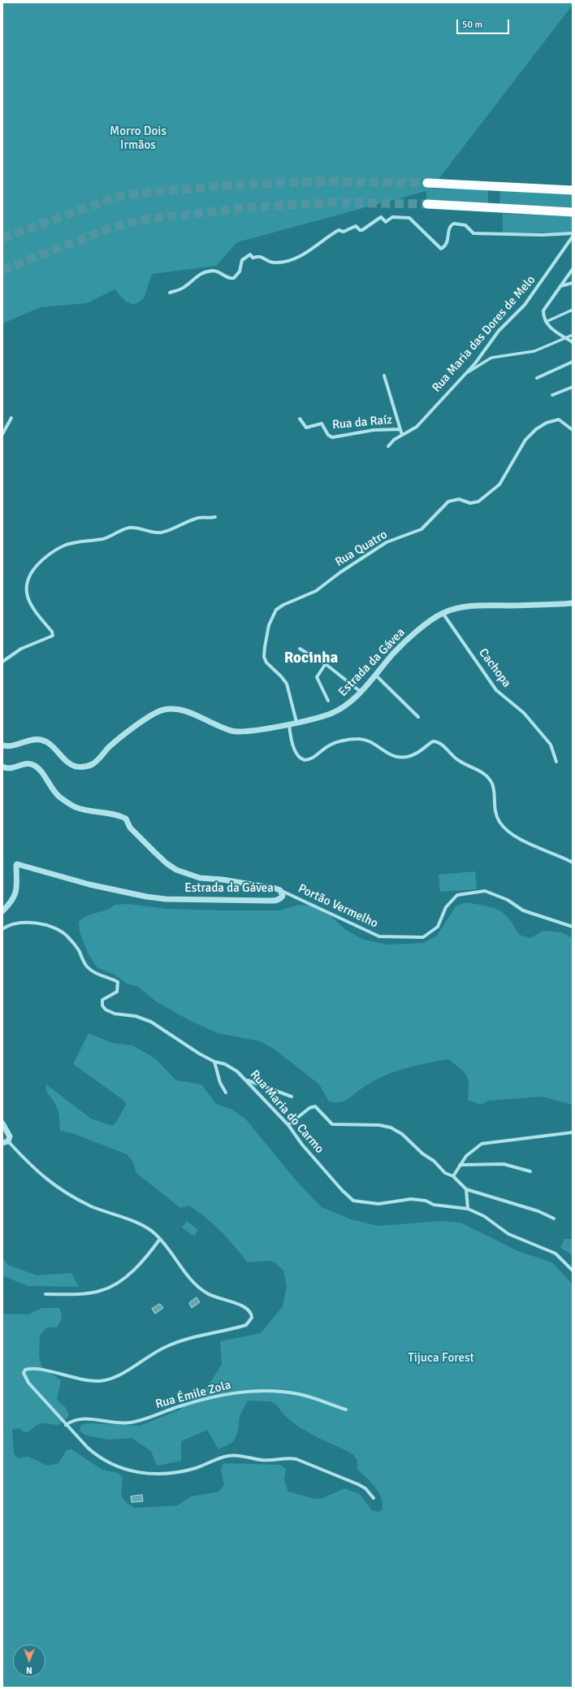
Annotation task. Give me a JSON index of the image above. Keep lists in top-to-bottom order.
{
  "streets": {
    "street": [
      "Rua Maria das Dores de Melo",
      "Rua da Raíz",
      "Rua Quatro",
      "Estrada da Gávea",
      "Cachopa",
      "Portão Vermelho",
      "Rua Maria do Carmo",
      "Rua Émile Zola"
    ]
  },
  "crossings": [
    ["Rua Quatro", "Estrada da Gávea"],
    ["Estrada da Gávea", "Cachopa"],
    ["Estrada da Gávea", "Portão Vermelho"]
  ],
  "districts": ["Rocinha"],
  "parks": ["Morro Dois Irmãos", "Tijuca Forest"],
  "scale_bar": "50 m",
  "north": "bottom"
}
